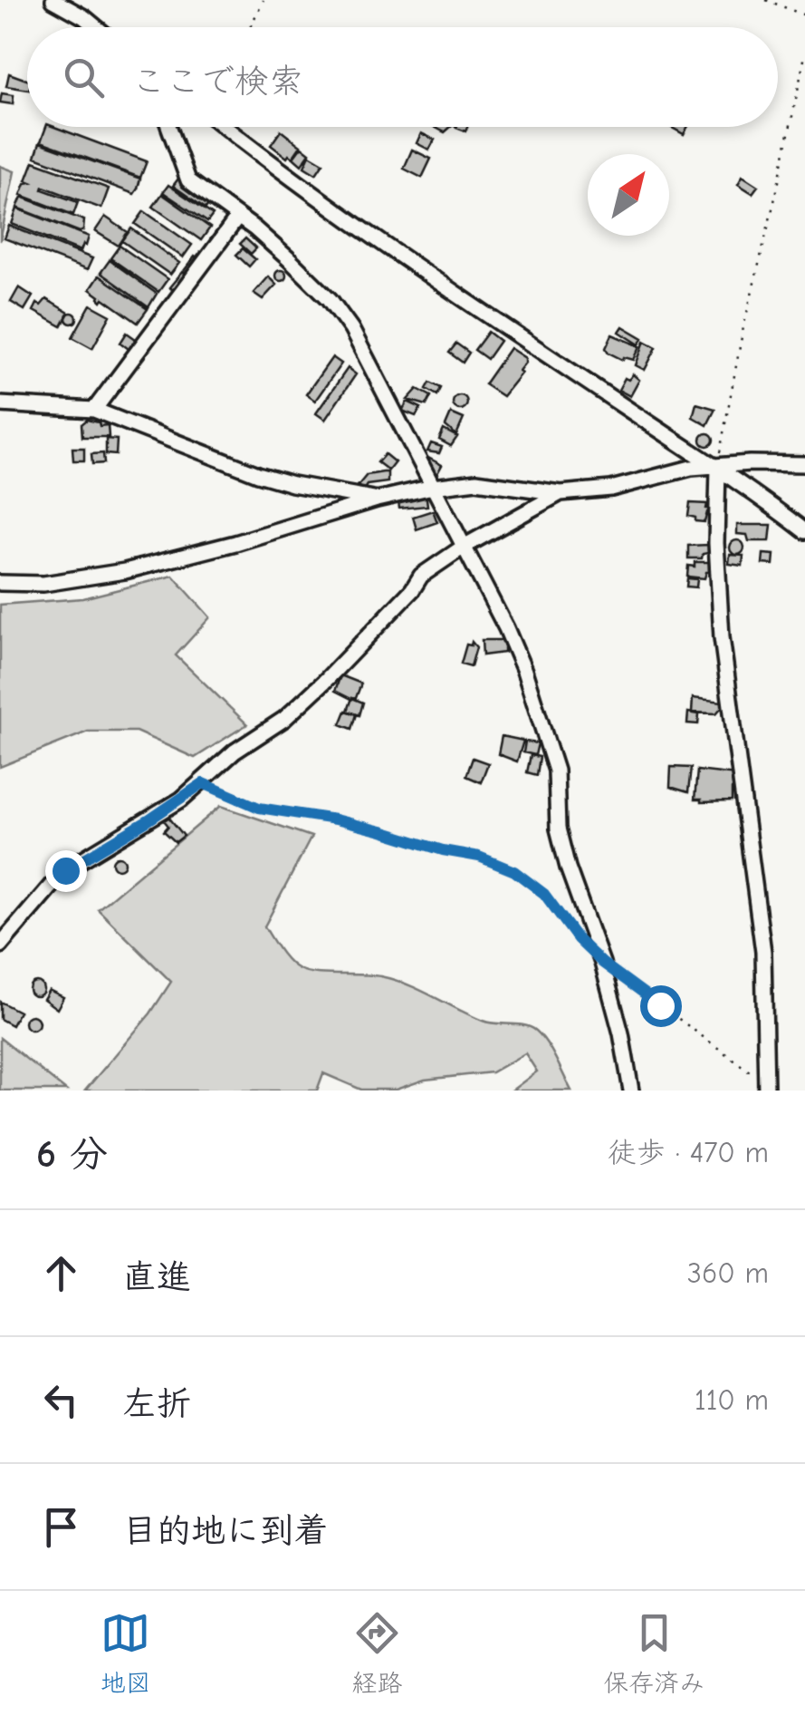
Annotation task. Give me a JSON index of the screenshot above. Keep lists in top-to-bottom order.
{
  "north": "top right",
  "page": {
    "search": "ここで検索",
    "heading": ["6 分", "徒歩 · 470 m"],
    "list": [
      ["直進", "360 m"],
      ["左折", "110 m"],
      "目的地に到着"
    ],
    "nav": ["地図", "経路", "保存済み"]
  }
}
